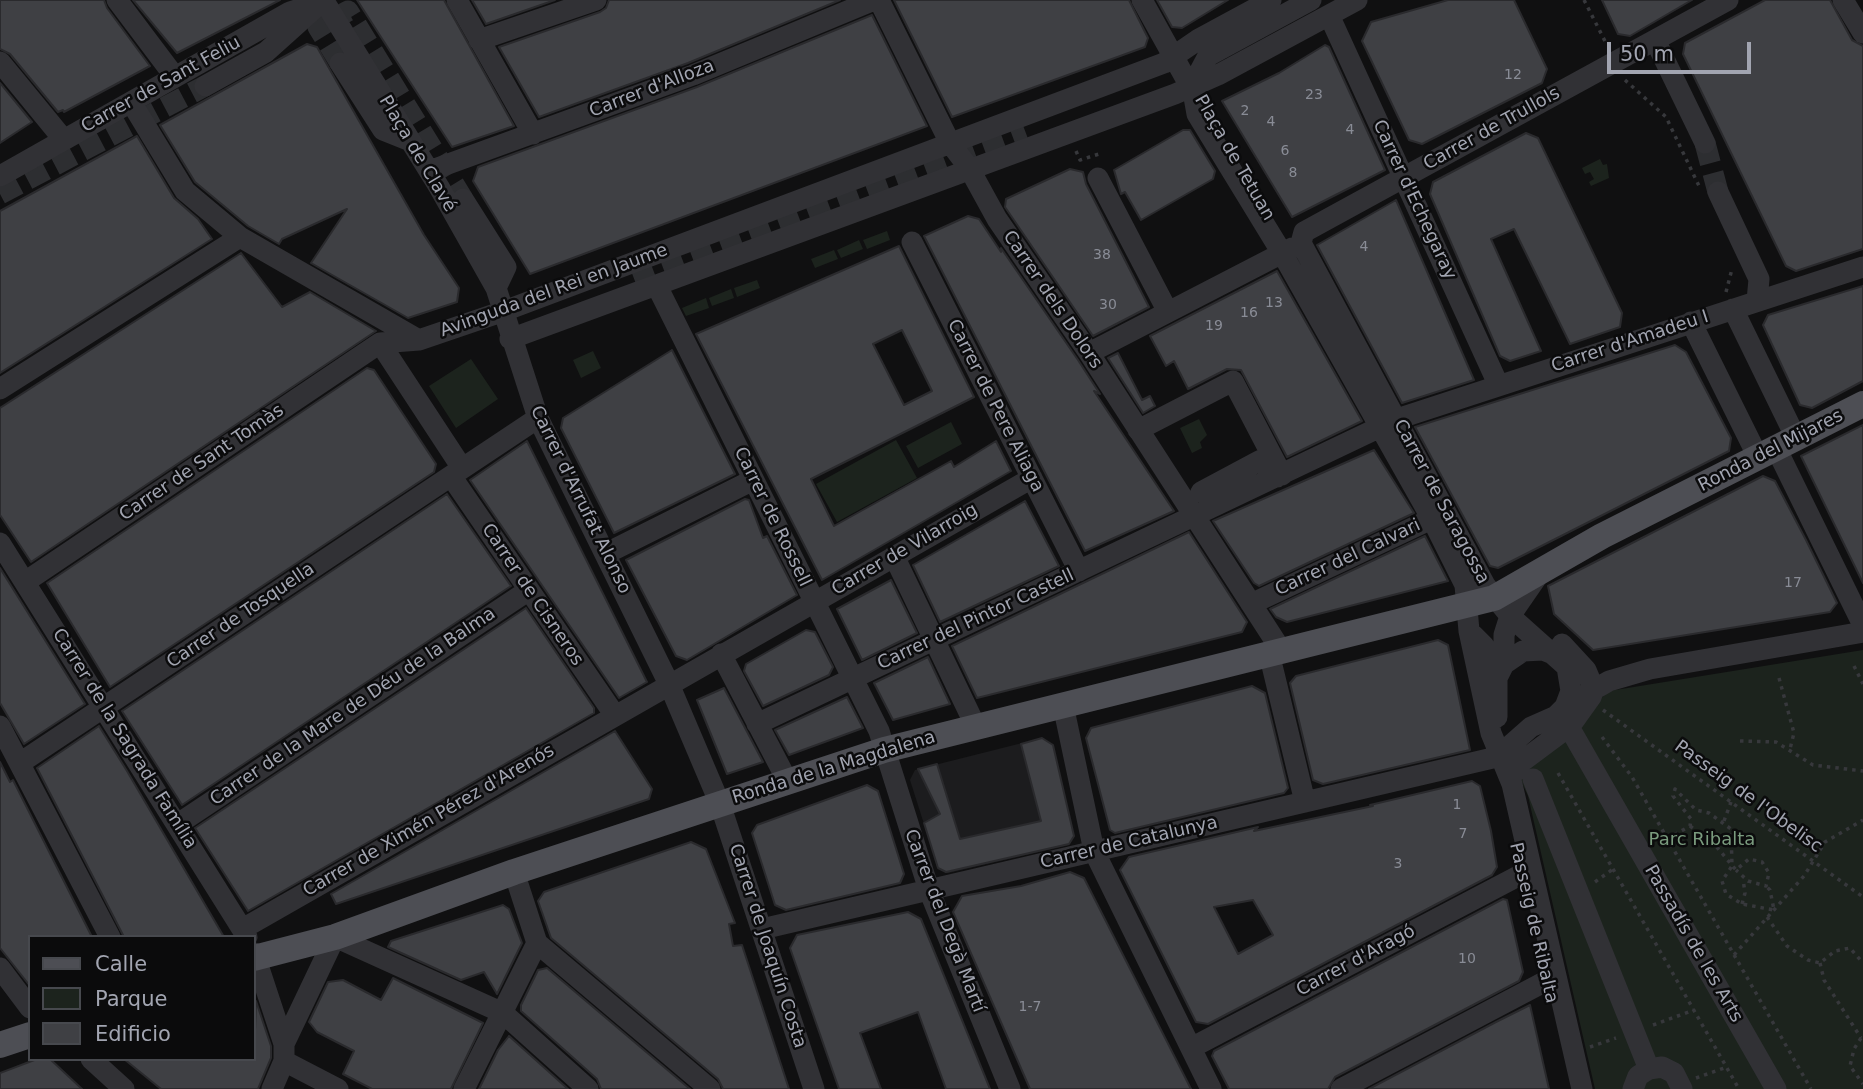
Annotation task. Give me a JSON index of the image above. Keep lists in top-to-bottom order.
{
  "streets": {
    "main road": ["Ronda del Mijares", "Ronda de la Magdalena"],
    "street": [
      "Carrer de Sant Feliu",
      "Carrer d'Alloza",
      "Carrer de Trullols",
      "Plaça de Clavé",
      "Plaça de Tetuan",
      "Carrer d'Echegaray",
      "Avinguda del Rei en Jaume",
      "Carrer dels Dolors",
      "Carrer d'Amadeu I",
      "Carrer de Pere Aliaga",
      "Carrer de Sant Tomàs",
      "Carrer d'Arrufat Alonso",
      "Carrer de Saragossa",
      "Carrer de Rossell",
      "Carrer de Vilarroig",
      "Carrer del Calvari",
      "Carrer de Cisneros",
      "Carrer de Tosquella",
      "Carrer del Pintor Castell",
      "Carrer de la Mare de Déu de la Balma",
      "Carrer de la Sagrada Família",
      "Carrer de Ximén Pérez d'Arenós",
      "Carrer de Catalunya",
      "Carrer del Degà Martí",
      "Passeig de Ribalta",
      "Passadís de les Arts",
      "Carrer de Joaquín Costa",
      "Carrer d'Aragó"
    ],
    "path": ["Passeig de l'Obelisc"]
  },
  "crossings": [
    ["Carrer de Sant Feliu", "Plaça de Clavé"],
    ["Carrer d'Alloza", "Plaça de Clavé"],
    ["Carrer de Trullols", "Plaça de Tetuan"],
    ["Carrer de Trullols", "Carrer d'Echegaray"],
    ["Carrer de Trullols", "Carrer de Saragossa"],
    ["Plaça de Clavé", "Avinguda del Rei en Jaume"],
    ["Plaça de Clavé", "Carrer d'Arrufat Alonso"],
    ["Plaça de Tetuan", "Avinguda del Rei en Jaume"],
    ["Plaça de Tetuan", "Carrer de Saragossa"],
    ["Carrer d'Echegaray", "Avinguda del Rei en Jaume"],
    ["Carrer d'Echegaray", "Carrer d'Amadeu I"],
    ["Avinguda del Rei en Jaume", "Carrer dels Dolors"],
    ["Avinguda del Rei en Jaume", "Carrer de Sant Tomàs"],
    ["Avinguda del Rei en Jaume", "Carrer d'Arrufat Alonso"],
    ["Avinguda del Rei en Jaume", "Carrer de Rossell"],
    ["Carrer dels Dolors", "Carrer d'Amadeu I"],
    ["Carrer dels Dolors", "Carrer del Calvari"],
    ["Carrer dels Dolors", "Carrer del Pintor Castell"],
    ["Carrer dels Dolors", "Ronda de la Magdalena"],
    ["Carrer dels Dolors", "Carrer de Catalunya"],
    ["Carrer d'Amadeu I", "Carrer de Saragossa"],
    ["Carrer d'Amadeu I", "Carrer del Pintor Castell"],
    ["Carrer de Pere Aliaga", "Carrer de Vilarroig"],
    ["Carrer de Pere Aliaga", "Carrer del Pintor Castell"],
    ["Ronda del Mijares", "Ronda de la Magdalena"],
    ["Carrer de Sant Tomàs", "Carrer de la Sagrada Família"],
    ["Carrer d'Arrufat Alonso", "Carrer de Vilarroig"],
    ["Carrer d'Arrufat Alonso", "Ronda de la Magdalena"],
    ["Carrer d'Arrufat Alonso", "Carrer de Ximén Pérez d'Arenós"],
    ["Carrer d'Arrufat Alonso", "Carrer de Joaquín Costa"],
    ["Carrer de Saragossa", "Carrer del Calvari"],
    ["Carrer de Saragossa", "Ronda de la Magdalena"],
    ["Carrer de Saragossa", "Carrer de Catalunya"],
    ["Carrer de Saragossa", "Passeig de Ribalta"],
    ["Carrer de Rossell", "Carrer de Vilarroig"],
    ["Carrer de Rossell", "Carrer del Pintor Castell"],
    ["Carrer de Rossell", "Ronda de la Magdalena"],
    ["Carrer de Rossell", "Carrer del Degà Martí"],
    ["Carrer de Vilarroig", "Carrer de Ximén Pérez d'Arenós"],
    ["Carrer de Cisneros", "Carrer de Tosquella"],
    ["Carrer de Cisneros", "Carrer de la Mare de Déu de la Balma"],
    ["Carrer de Cisneros", "Carrer de Ximén Pérez d'Arenós"],
    ["Carrer de Tosquella", "Carrer de la Sagrada Família"],
    ["Carrer de la Mare de Déu de la Balma", "Carrer de la Sagrada Família"],
    ["Ronda de la Magdalena", "Carrer del Degà Martí"],
    ["Ronda de la Magdalena", "Carrer de Joaquín Costa"],
    ["Carrer de Catalunya", "Carrer del Degà Martí"],
    ["Carrer de Catalunya", "Passeig de Ribalta"],
    ["Carrer de Catalunya", "Carrer de Joaquín Costa"],
    ["Passeig de Ribalta", "Carrer d'Aragó"]
  ],
  "parks": ["Parc Ribalta"],
  "house_numbers": [
    "12",
    "23",
    "2",
    "4",
    "4",
    "6",
    "8",
    "4",
    "38",
    "13",
    "30",
    "16",
    "19",
    "17",
    "1",
    "7",
    "3",
    "10",
    "1-7"
  ],
  "legend": ["Calle", "Parque", "Edificio"],
  "scale_bar": "50 m"
}
